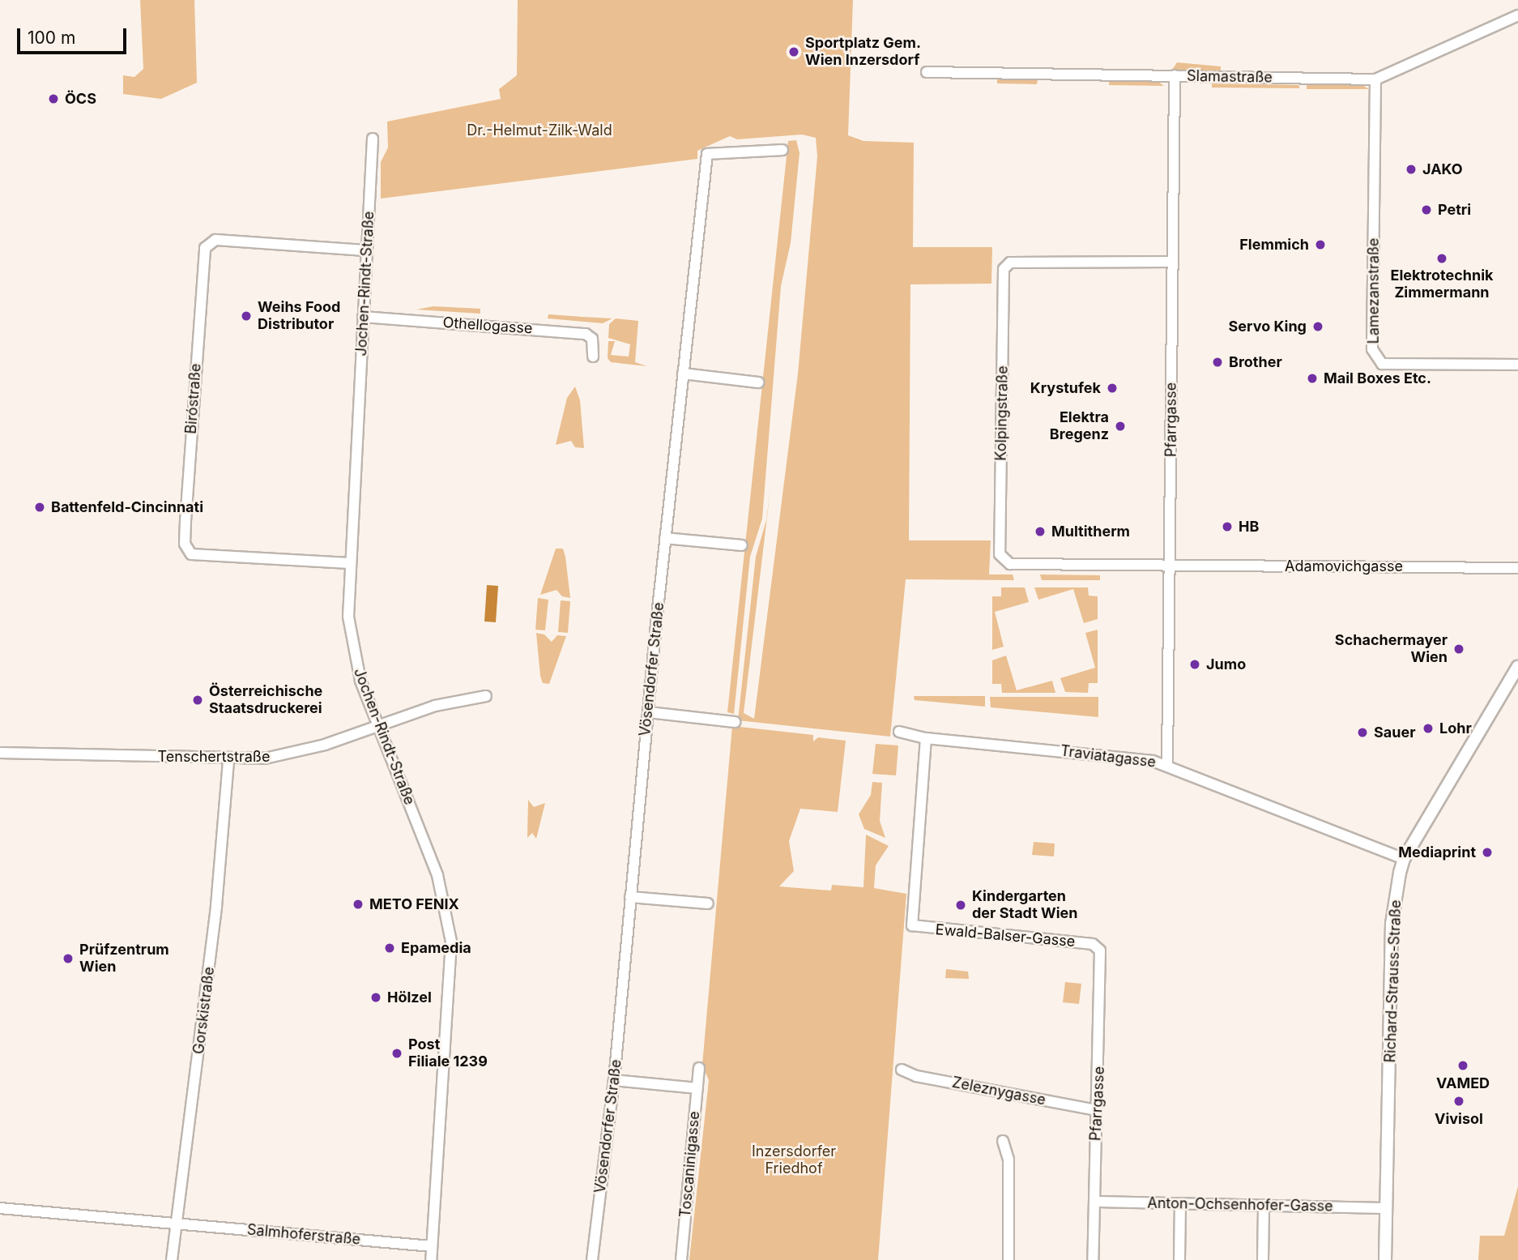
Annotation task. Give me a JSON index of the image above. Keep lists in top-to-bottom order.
{
  "streets": {
    "main road": ["Richard-Strauss-Straße"],
    "street": [
      "Slamastraße",
      "Jochen-Rindt-Straße",
      "Lamezanstraße",
      "Othellogasse",
      "Biróstraße",
      "Kolpingstraße",
      "Pfarrgasse",
      "Adamovichgasse",
      "Vösendorfer Straße",
      "Tenschertstraße",
      "Traviatagasse",
      "Ewald-Balser-Gasse",
      "Gorskistraße",
      "Zeleznygasse",
      "Toscaninigasse",
      "Anton-Ochsenhofer-Gasse",
      "Salmhoferstraße"
    ]
  },
  "crossings": [
    ["Slamastraße", "Lamezanstraße"],
    ["Slamastraße", "Pfarrgasse"],
    ["Jochen-Rindt-Straße", "Othellogasse"],
    ["Jochen-Rindt-Straße", "Biróstraße"],
    ["Jochen-Rindt-Straße", "Tenschertstraße"],
    ["Jochen-Rindt-Straße", "Salmhoferstraße"],
    ["Kolpingstraße", "Pfarrgasse"],
    ["Kolpingstraße", "Adamovichgasse"],
    ["Pfarrgasse", "Adamovichgasse"],
    ["Pfarrgasse", "Traviatagasse"],
    ["Pfarrgasse", "Ewald-Balser-Gasse"],
    ["Pfarrgasse", "Zeleznygasse"],
    ["Pfarrgasse", "Anton-Ochsenhofer-Gasse"],
    ["Tenschertstraße", "Gorskistraße"],
    ["Traviatagasse", "Ewald-Balser-Gasse"],
    ["Traviatagasse", "Richard-Strauss-Straße"],
    ["Richard-Strauss-Straße", "Anton-Ochsenhofer-Gasse"],
    ["Gorskistraße", "Salmhoferstraße"]
  ],
  "parks": ["Dr.-Helmut-Zilk-Wald", "Inzersdorfer Friedhof"],
  "places": [
    "Sportplatz Gem. Wien Inzersdorf",
    "ÖCS",
    "JAKO",
    "Petri",
    "Flemmich",
    "Elektrotechnik Zimmermann",
    "Weihs Food Distributor",
    "Servo King",
    "Brother",
    "Mail Boxes Etc.",
    "Krystufek",
    "Elektra Bregenz",
    "Battenfeld-Cincinnati",
    "HB",
    "Multitherm",
    "Schachermayer Wien",
    "Jumo",
    "Österreichische Staatsdruckerei",
    "Lohr",
    "Sauer",
    "Mediaprint",
    "METO FENIX",
    "Kindergarten der Stadt Wien",
    "Epamedia",
    "Prüfzentrum Wien",
    "Hölzel",
    "Post Filiale 1239",
    "VAMED",
    "Vivisol"
  ],
  "scale_bar": "100 m"
}
